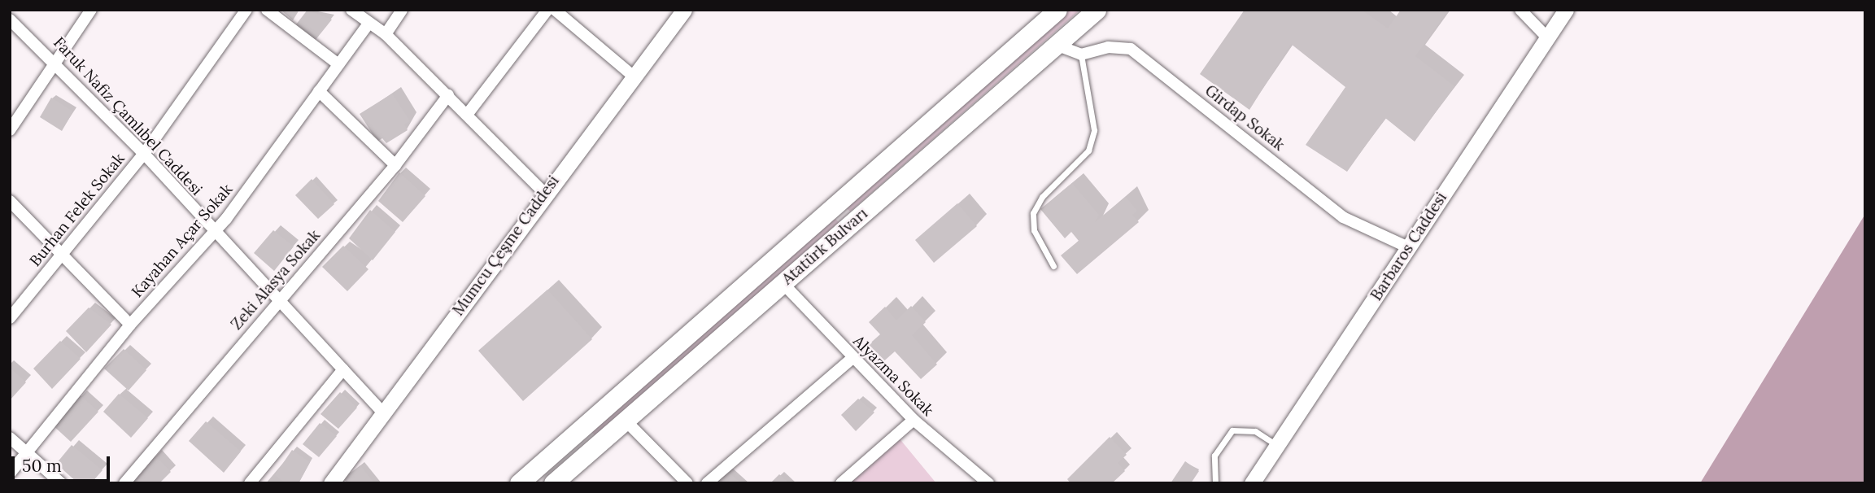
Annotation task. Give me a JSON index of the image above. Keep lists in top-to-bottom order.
{
  "streets": {
    "main road": ["Atatürk Bulvarı"],
    "street": [
      "Faruk Nafiz Çamlıbel Caddesi",
      "Girdap Sokak",
      "Burhan Felek Sokak",
      "Kayahan Açar Sokak",
      "Mumcu Çeşme Caddesi",
      "Barbaros Caddesi",
      "Zeki Alasya Sokak",
      "Alyazma Sokak"
    ]
  },
  "crossings": [
    ["Faruk Nafiz Çamlıbel Caddesi", "Burhan Felek Sokak"],
    ["Faruk Nafiz Çamlıbel Caddesi", "Kayahan Açar Sokak"],
    ["Faruk Nafiz Çamlıbel Caddesi", "Mumcu Çeşme Caddesi"],
    ["Faruk Nafiz Çamlıbel Caddesi", "Zeki Alasya Sokak"],
    ["Girdap Sokak", "Barbaros Caddesi"],
    ["Atatürk Bulvarı", "Alyazma Sokak"]
  ],
  "scale_bar": "50 m"
}
